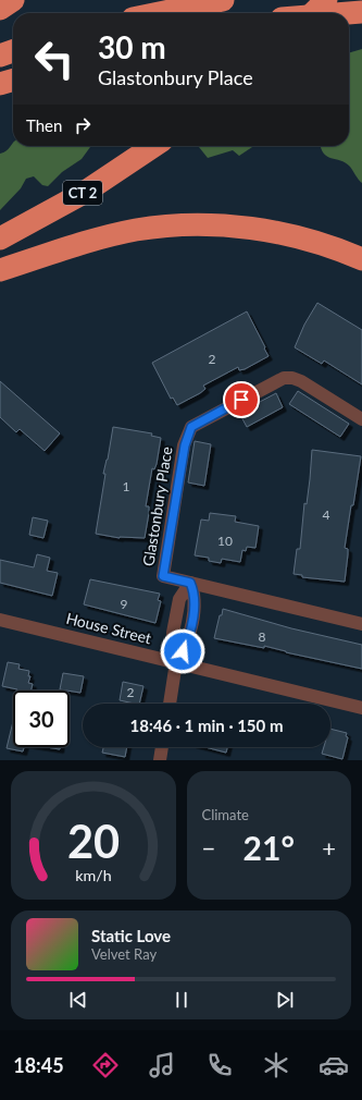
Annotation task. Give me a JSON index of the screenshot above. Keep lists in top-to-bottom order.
{
  "streets": {
    "highway": ["CT 2"],
    "street": ["Glastonbury Place", "House Street"]
  },
  "house_numbers": [
    "2",
    "1",
    "4",
    "10",
    "9",
    "8",
    "2"
  ],
  "page": {
    "turn": ["30 m", "Glastonbury Place"],
    "then": "Then",
    "limit": "30",
    "trip": "18:46 · 1 min · 150 m",
    "tile": "Climate",
    "heat": ["−", "21°", "+"],
    "song": ["Static Love", "Velvet Ray"],
    "tabs": "18:45",
    "gauge": ["20", "km/h"]
  }
}
